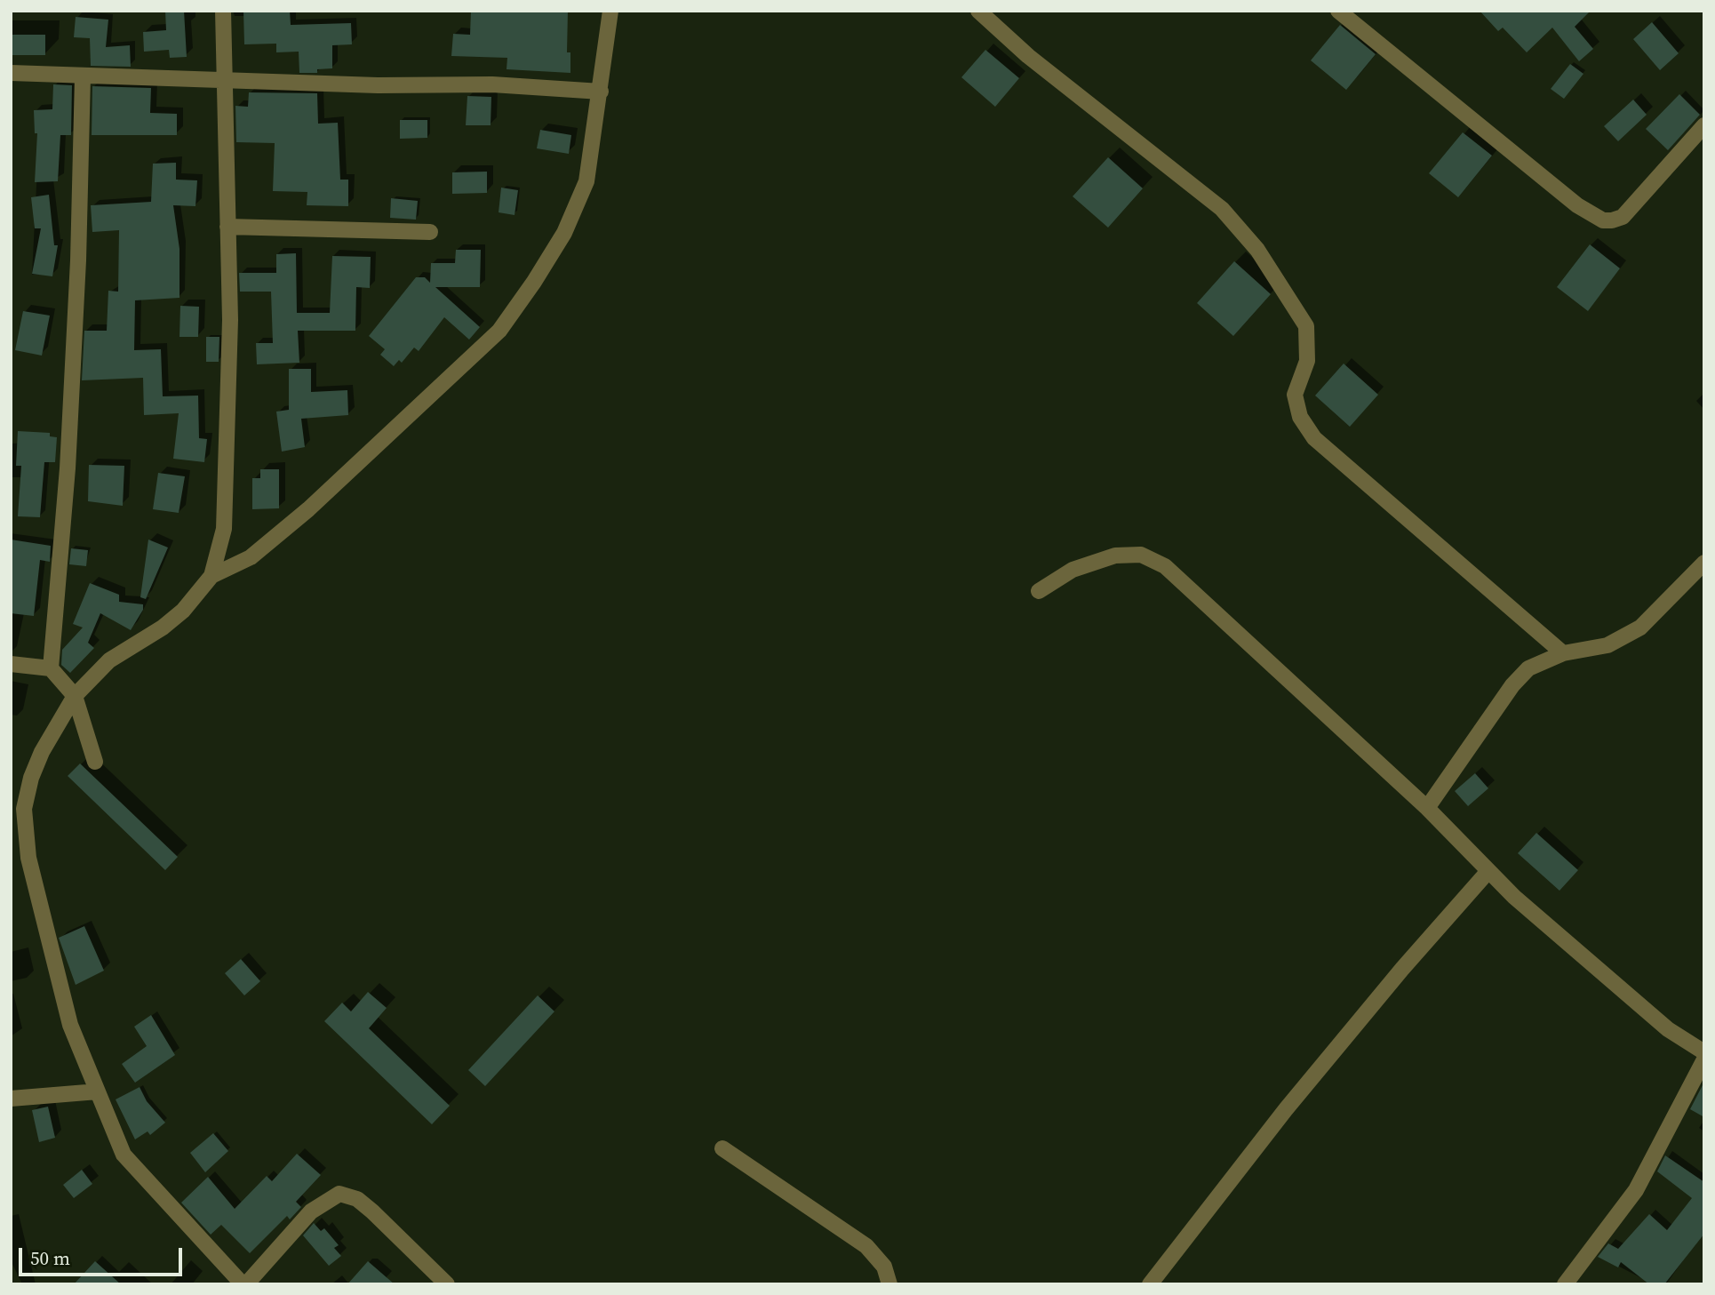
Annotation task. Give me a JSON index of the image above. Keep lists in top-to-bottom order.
{
  "scale_bar": "50 m"
}
